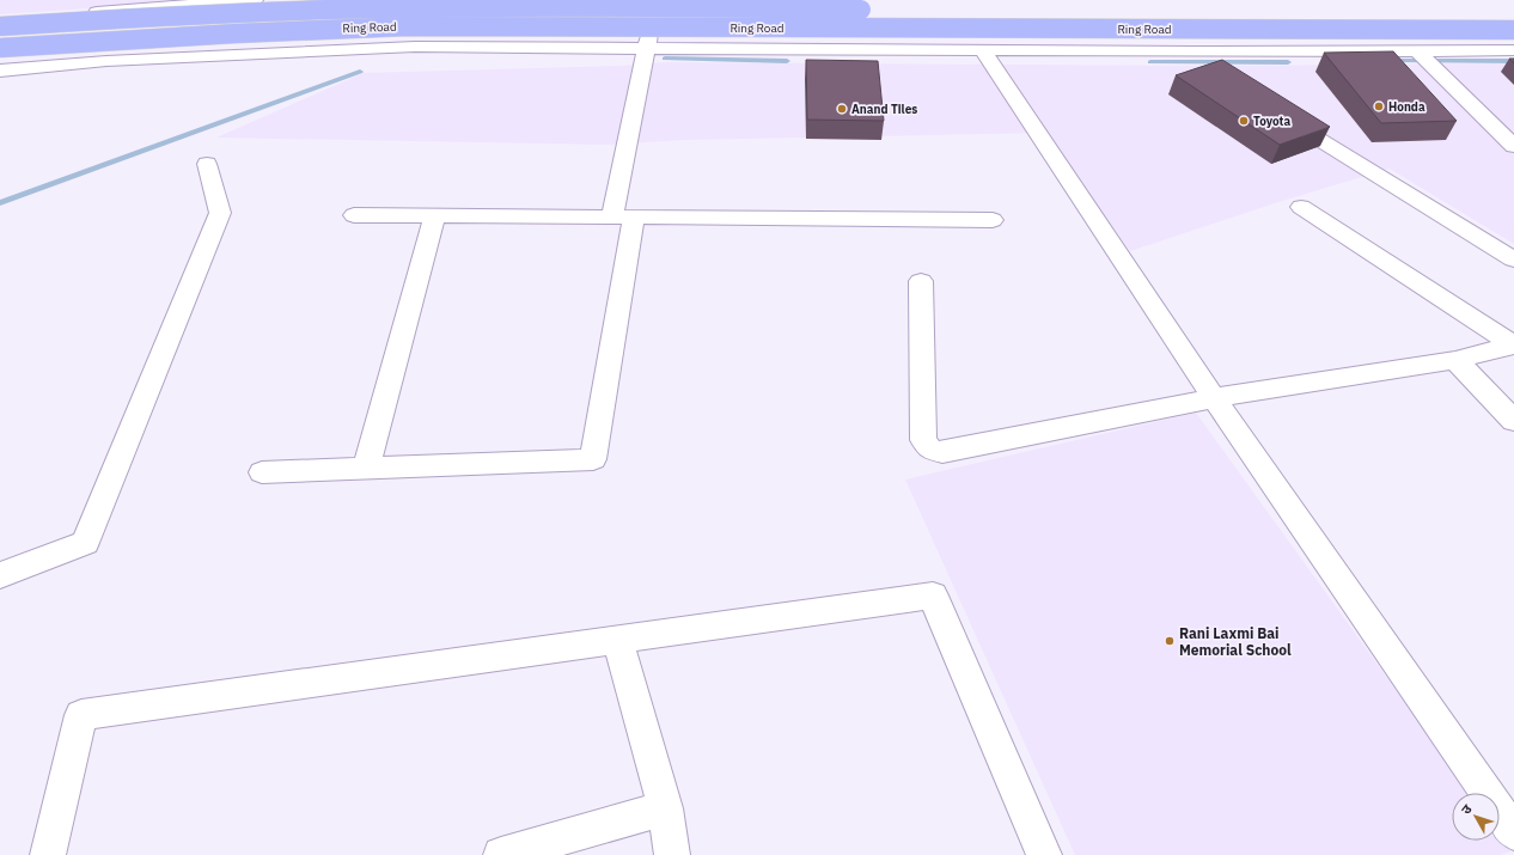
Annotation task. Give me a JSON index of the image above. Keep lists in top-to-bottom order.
{
  "streets": {
    "highway": ["Ring Road"]
  },
  "places": [
    "Honda",
    "Anand Tiles",
    "Toyota",
    "Rani Laxmi Bai Memorial School"
  ],
  "north": "top left"
}
